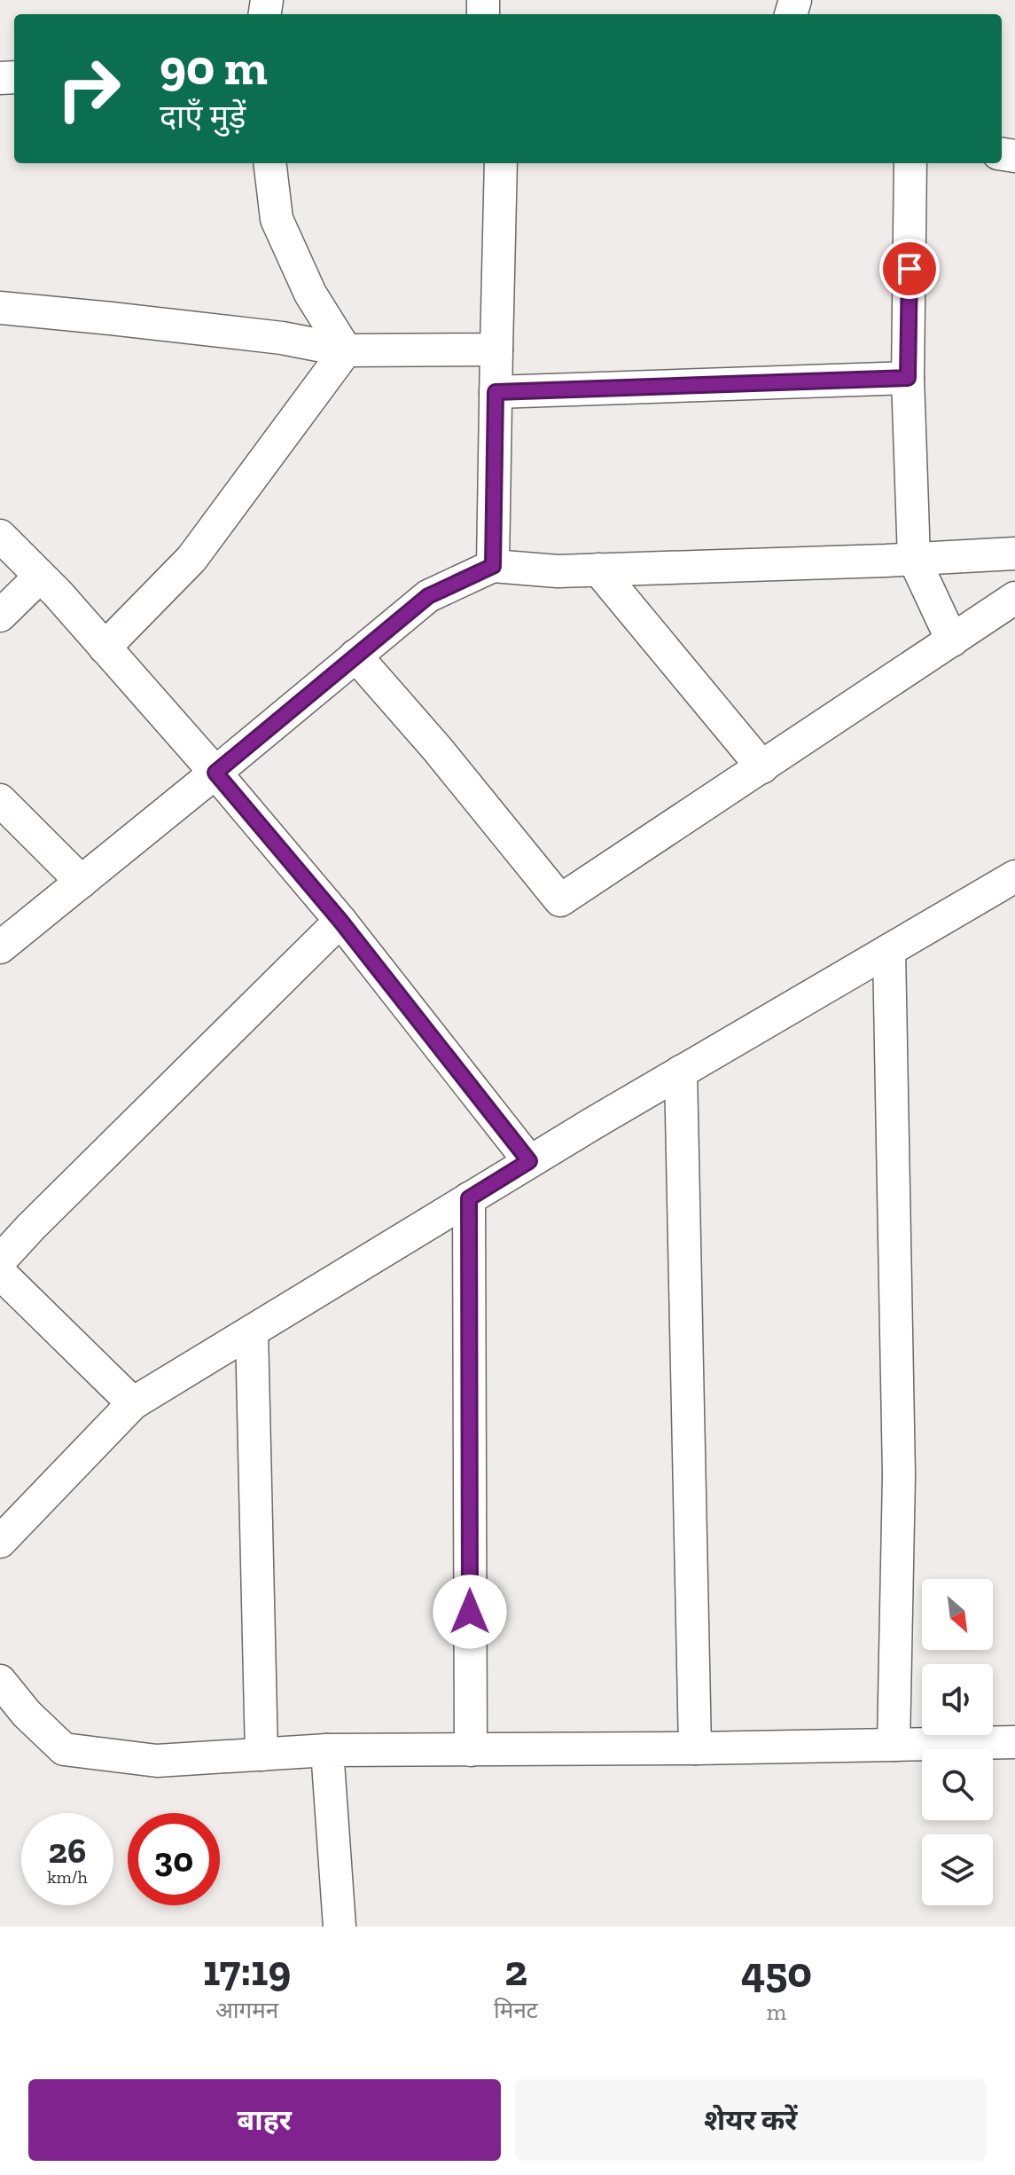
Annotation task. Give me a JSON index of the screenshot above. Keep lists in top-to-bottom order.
{
  "north": "bottom right",
  "page": {
    "turn": ["90 m", "दाएँ मुड़ें"],
    "speed": "26 km/h",
    "limit": "30",
    "eta": [
      "17:19",
      "आगमन",
      "2",
      "मिनट",
      "450",
      "m"
    ],
    "buttons": ["बाहर", "शेयर करें"]
  }
}
